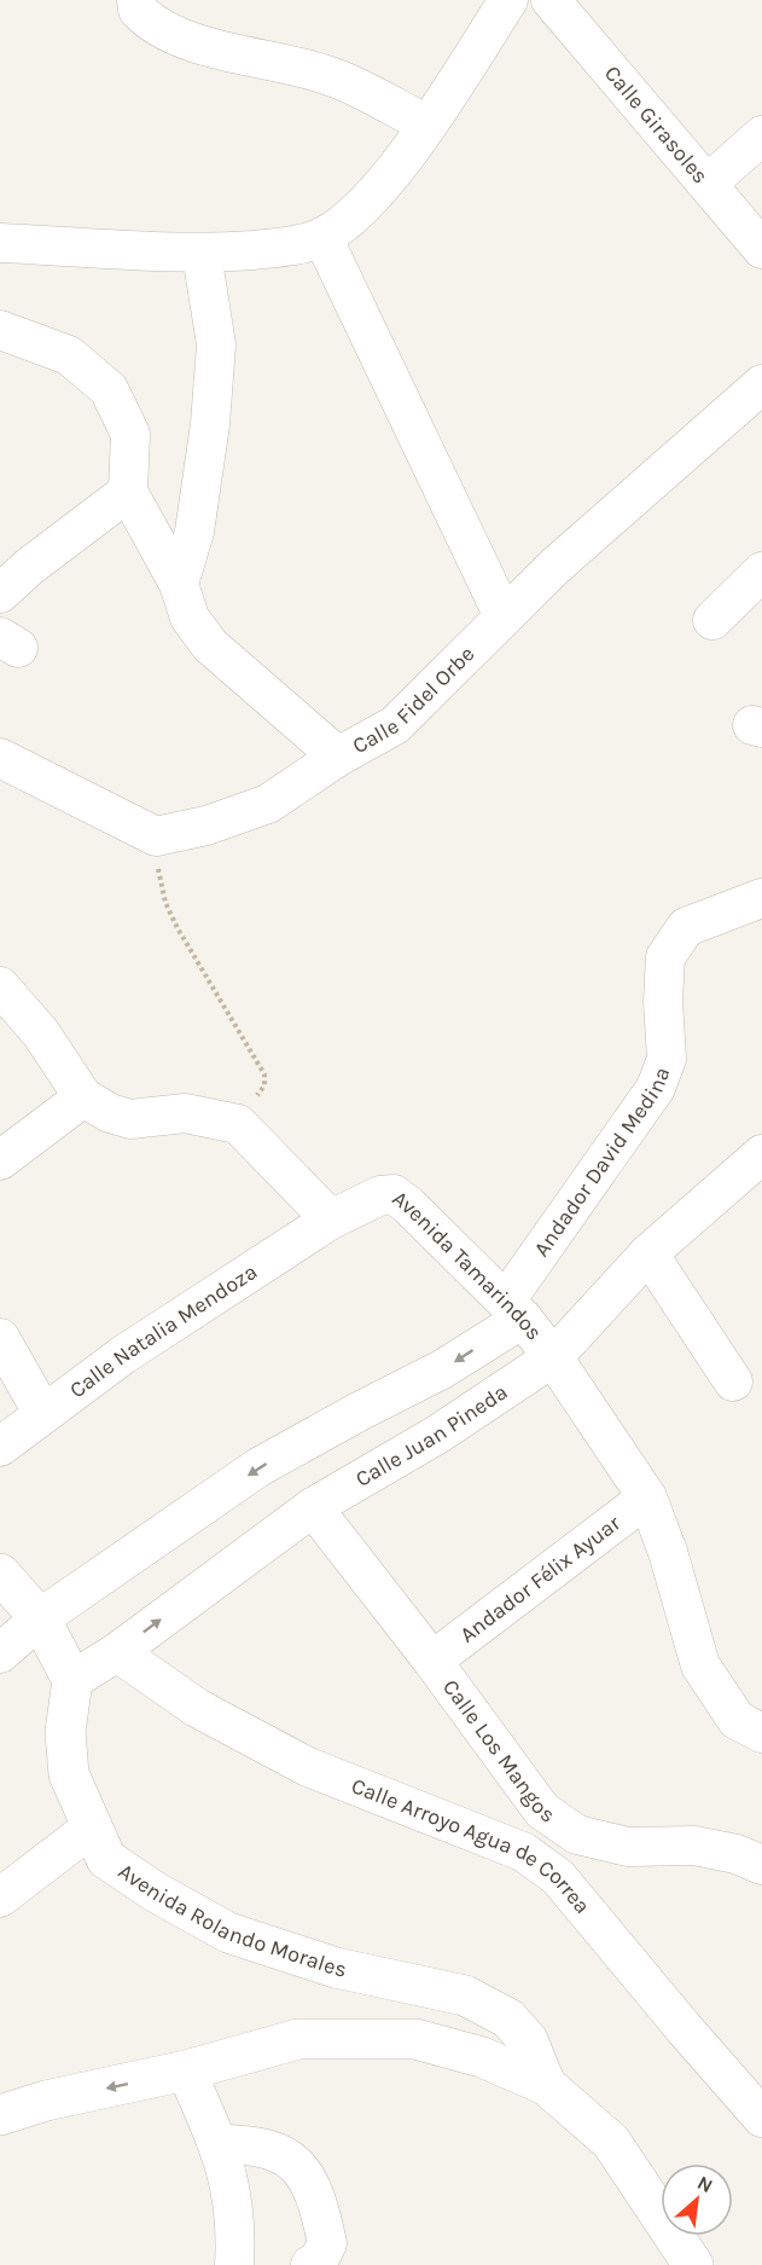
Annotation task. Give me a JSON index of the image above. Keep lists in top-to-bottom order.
{
  "streets": {
    "street": [
      "Calle Girasoles",
      "Calle Fidel Orbe",
      "Andador David Medina",
      "Avenida Tamarindos",
      "Calle Natalia Mendoza",
      "Calle Juan Pineda",
      "Andador Félix Ayuar",
      "Calle Los Mangos",
      "Calle Arroyo Agua de Correa",
      "Avenida Rolando Morales"
    ]
  },
  "crossings": [
    ["Andador David Medina", "Avenida Tamarindos"],
    ["Avenida Tamarindos", "Calle Natalia Mendoza"],
    ["Avenida Tamarindos", "Calle Juan Pineda"],
    ["Calle Juan Pineda", "Calle Los Mangos"],
    ["Calle Juan Pineda", "Calle Arroyo Agua de Correa"],
    ["Calle Juan Pineda", "Avenida Rolando Morales"],
    ["Andador Félix Ayuar", "Calle Los Mangos"]
  ],
  "north": "top right"
}
